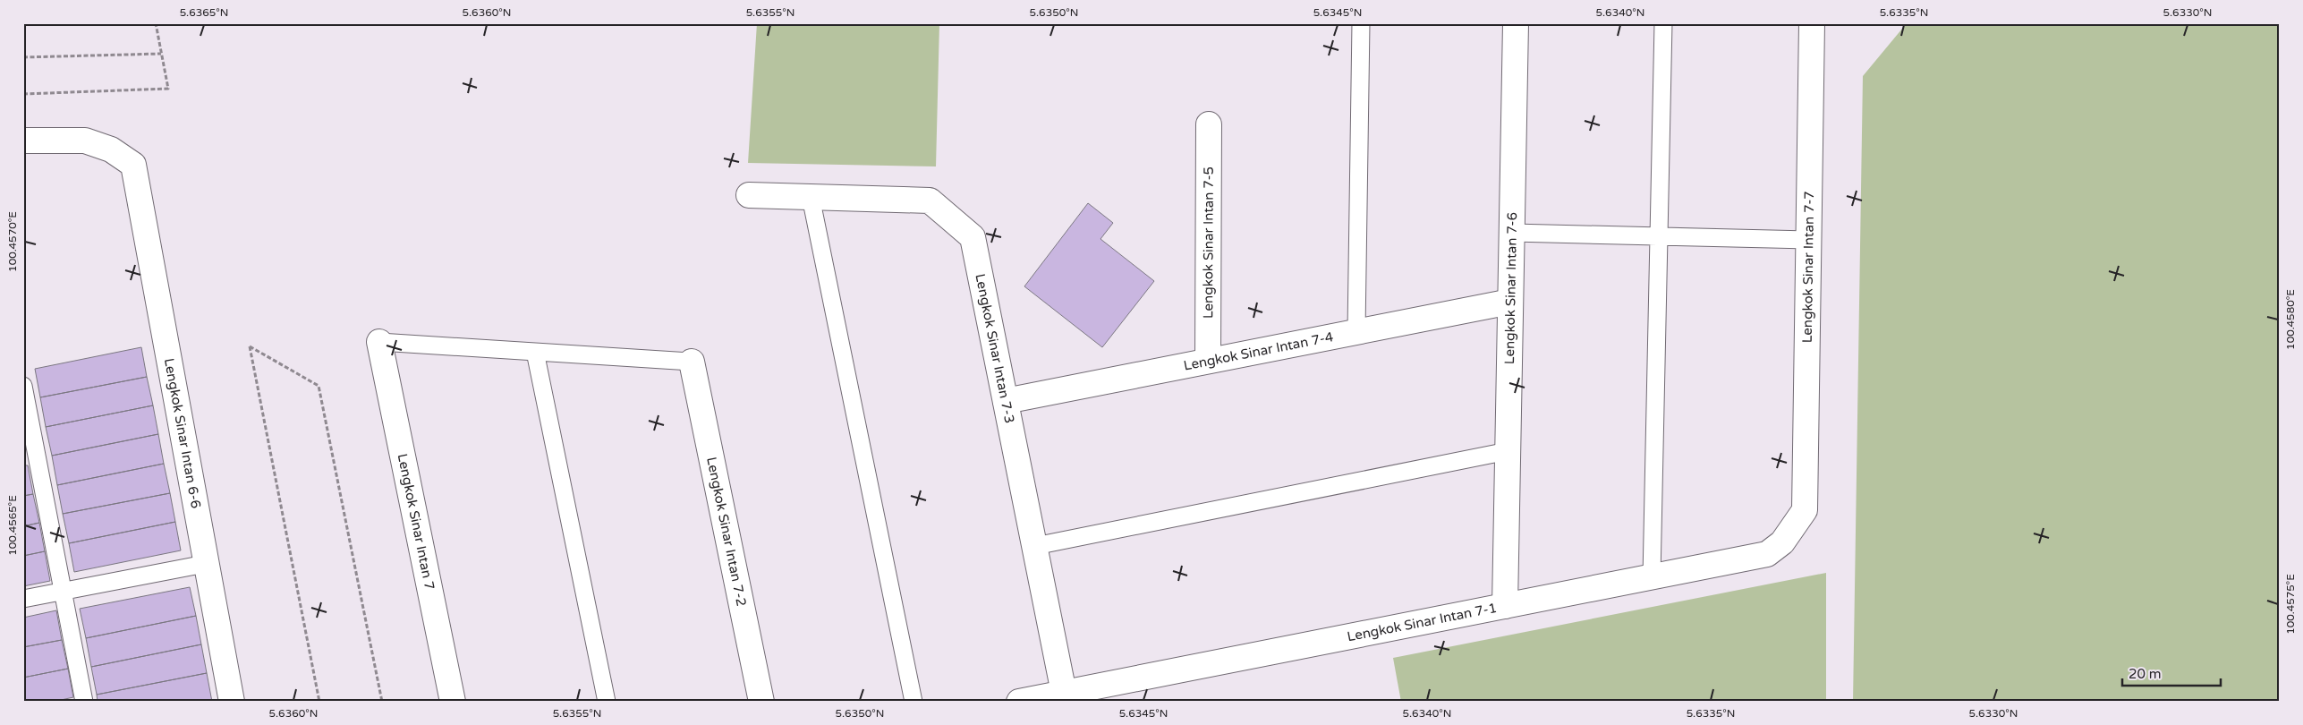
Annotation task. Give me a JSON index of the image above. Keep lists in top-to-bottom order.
{
  "streets": {
    "street": [
      "Lengkok Sinar Intan 7-5",
      "Lengkok Sinar Intan 7-7",
      "Lengkok Sinar Intan 7-6",
      "Lengkok Sinar Intan 7-3",
      "Lengkok Sinar Intan 7-4",
      "Lengkok Sinar Intan 6-6",
      "Lengkok Sinar Intan 7",
      "Lengkok Sinar Intan 7-2",
      "Lengkok Sinar Intan 7-1"
    ]
  },
  "crossings": [
    ["Lengkok Sinar Intan 7-5", "Lengkok Sinar Intan 7-4"],
    ["Lengkok Sinar Intan 7-7", "Lengkok Sinar Intan 7-1"],
    ["Lengkok Sinar Intan 7-6", "Lengkok Sinar Intan 7-4"],
    ["Lengkok Sinar Intan 7-6", "Lengkok Sinar Intan 7-1"],
    ["Lengkok Sinar Intan 7-3", "Lengkok Sinar Intan 7-4"],
    ["Lengkok Sinar Intan 7-3", "Lengkok Sinar Intan 7-1"]
  ],
  "scale_bar": "20 m",
  "coordinates": [
    "5.6365°N",
    "5.6360°N",
    "5.6355°N",
    "5.6350°N",
    "5.6345°N",
    "5.6340°N",
    "5.6335°N",
    "5.6330°N",
    "100.4570°E",
    "100.4580°E",
    "100.4565°E",
    "100.4575°E"
  ]
}
